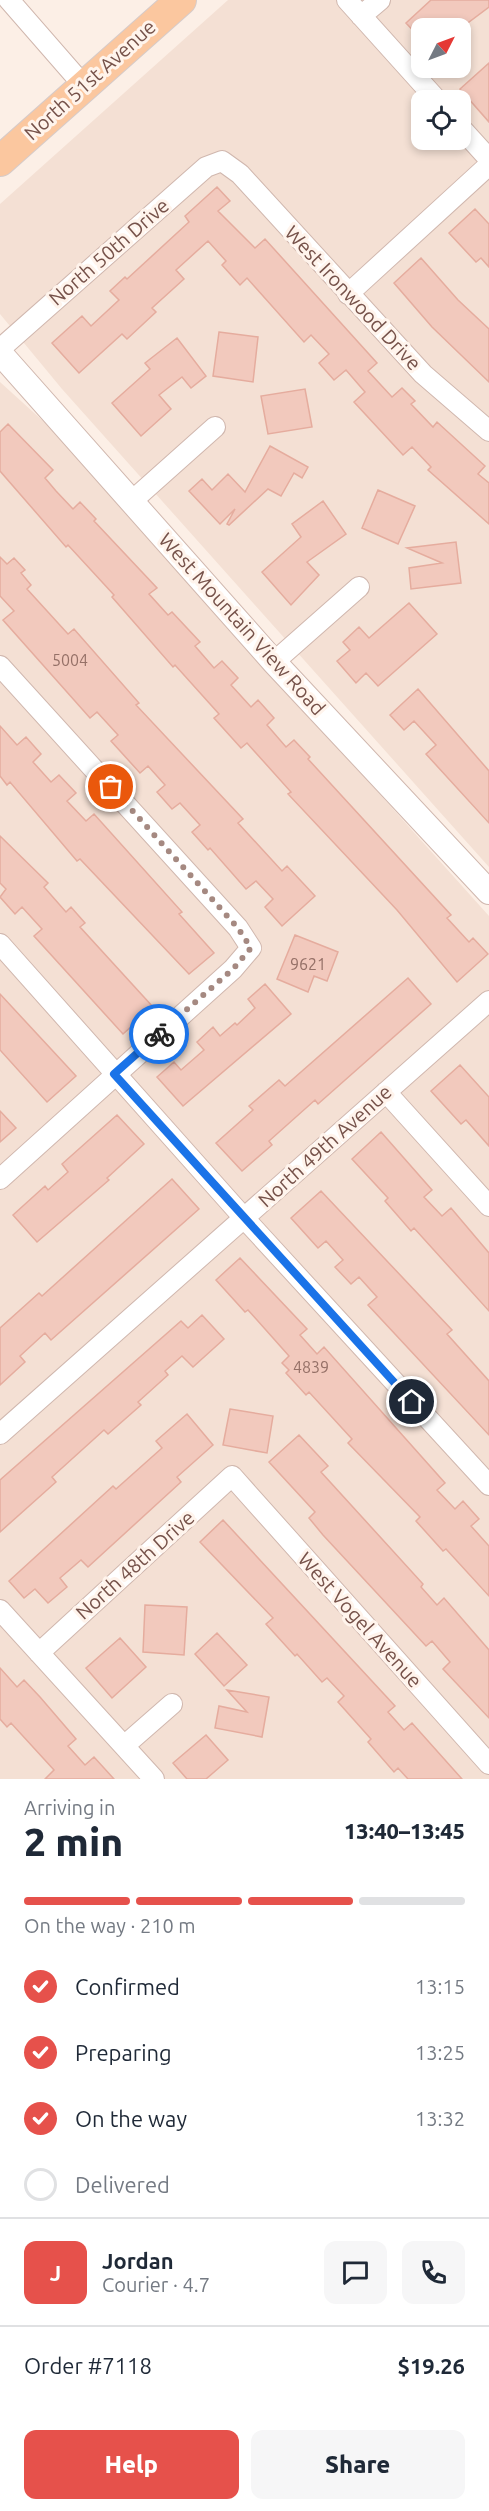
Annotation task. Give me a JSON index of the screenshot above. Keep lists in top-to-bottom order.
{
  "streets": {
    "main road": ["North 51st Avenue"],
    "street": [
      "North 50th Drive",
      "West Ironwood Drive",
      "West Mountain View Road",
      "North 49th Avenue",
      "North 48th Drive",
      "West Vogel Avenue"
    ]
  },
  "crossings": [
    ["North 50th Drive", "West Ironwood Drive"],
    ["North 50th Drive", "West Mountain View Road"],
    ["North 48th Drive", "West Vogel Avenue"]
  ],
  "house_numbers": ["5004", "9621", "4839"],
  "north": "top right",
  "page": {
    "heading": ["2 min", "Arriving in", "13:40–13:45"],
    "panel": [
      "Jordan",
      "Courier · 4.7",
      "Order #7118",
      "$19.26"
    ],
    "bar": "On the way · 210 m",
    "list": [
      ["Confirmed", "13:15"],
      ["Preparing", "13:25"],
      ["On the way", "13:32"],
      "Delivered"
    ],
    "round": "J",
    "buttons": ["Help", "Share"]
  }
}
